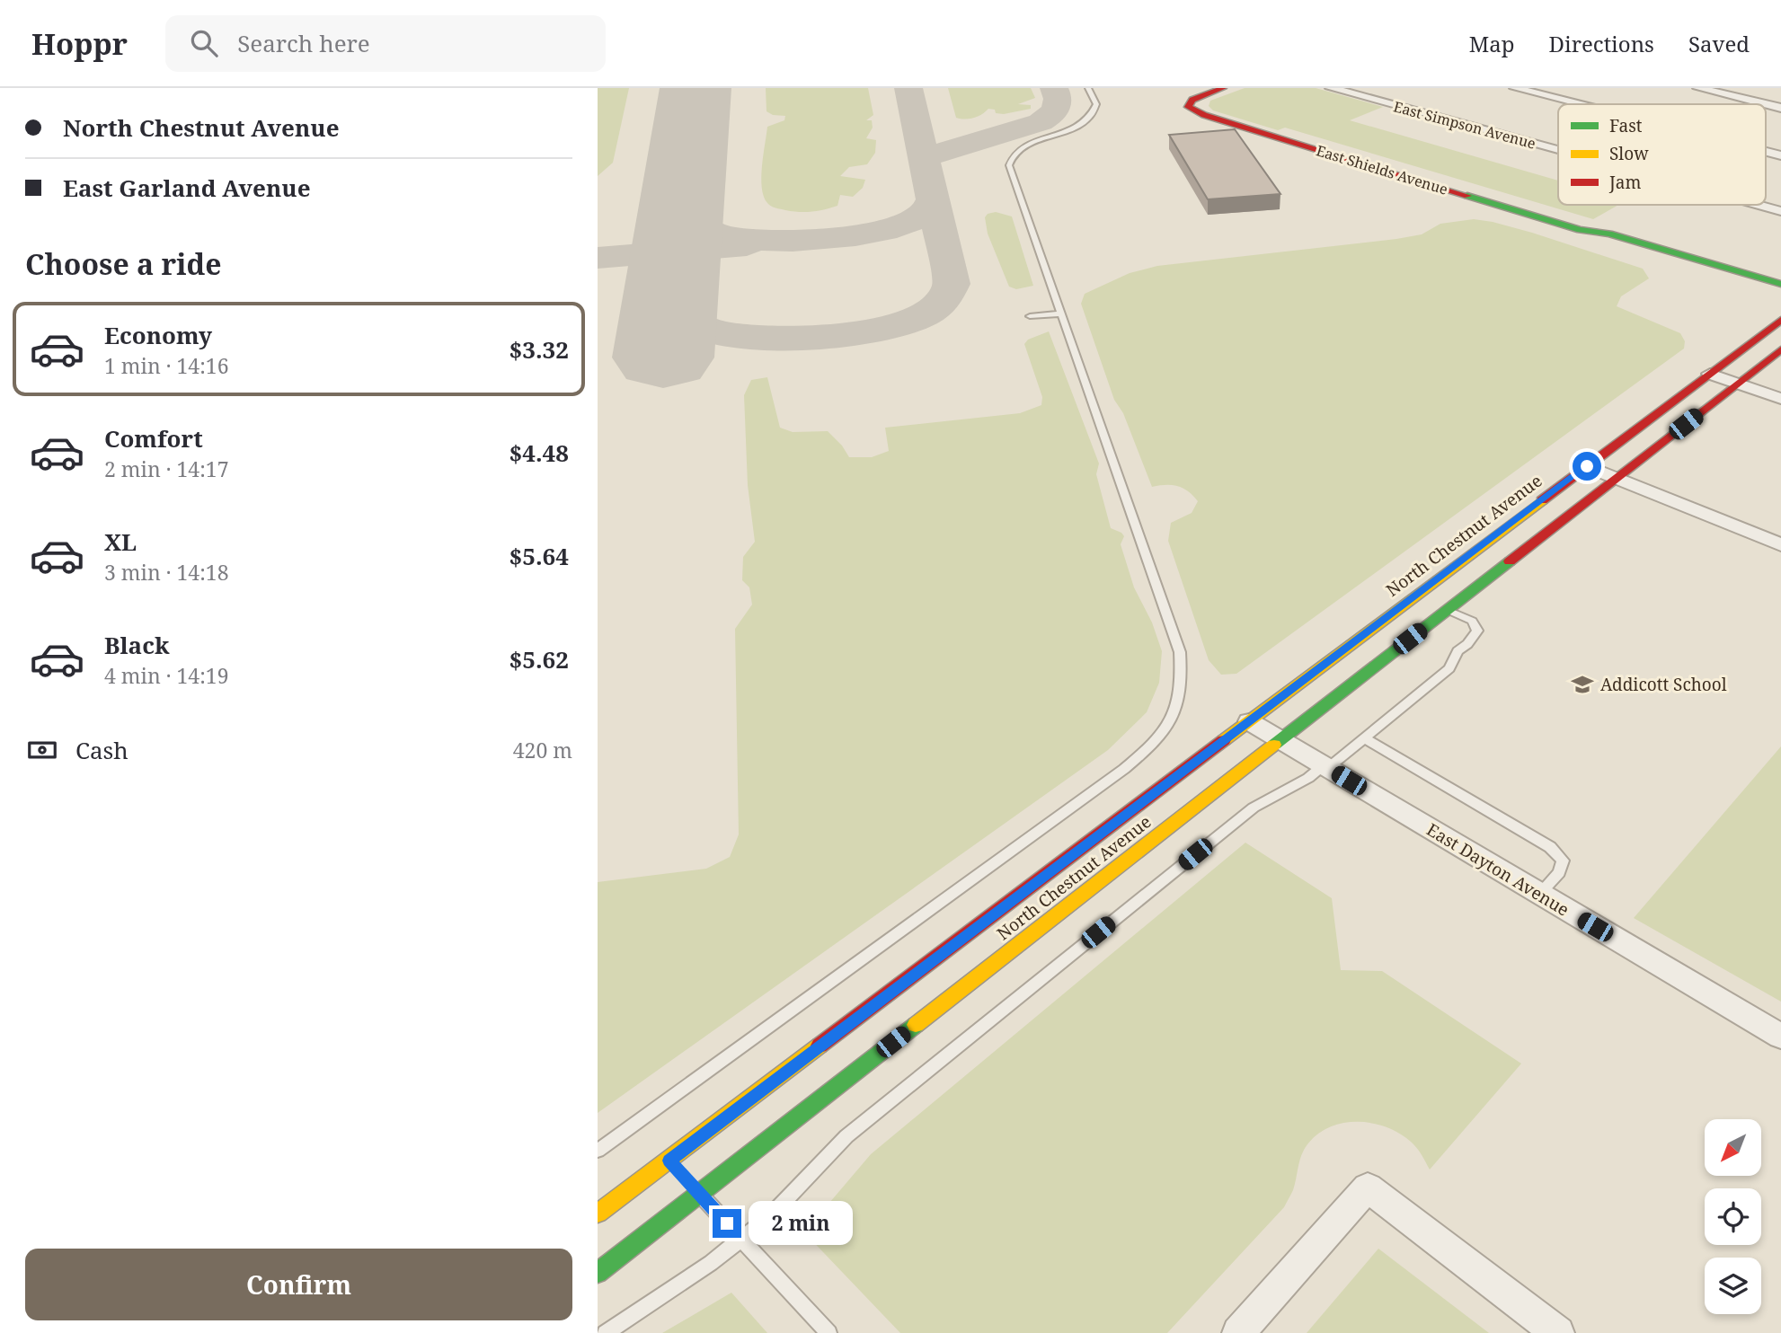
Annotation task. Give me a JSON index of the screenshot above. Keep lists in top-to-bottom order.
{
  "streets": {
    "main road": ["East Shields Avenue", "North Chestnut Avenue"],
    "street": ["East Simpson Avenue", "East Dayton Avenue"]
  },
  "crossings": [
    ["North Chestnut Avenue", "East Dayton Avenue"]
  ],
  "places": {
    "school or university": ["Addicott School"]
  },
  "legend": ["Fast", "Slow", "Jam"],
  "north": "bottom left",
  "page": {
    "header": "Hoppr",
    "search": "Search here",
    "nav": ["Map", "Directions", "Saved"],
    "banner": ["North Chestnut Avenue", "East Garland Avenue"],
    "heading": "Choose a ride",
    "list": [
      {
        "name": "Economy",
        "note": "1 min · 14:16",
        "value": "$3.32"
      },
      {
        "name": "Comfort",
        "note": "2 min · 14:17",
        "value": "$4.48"
      },
      {
        "name": "XL",
        "note": "3 min · 14:18",
        "value": "$5.64"
      },
      {
        "name": "Black",
        "note": "4 min · 14:19",
        "value": "$5.62"
      }
    ],
    "pay": ["Cash", "420 m"],
    "bubble": "2 min",
    "buttons": "Confirm"
  }
}
